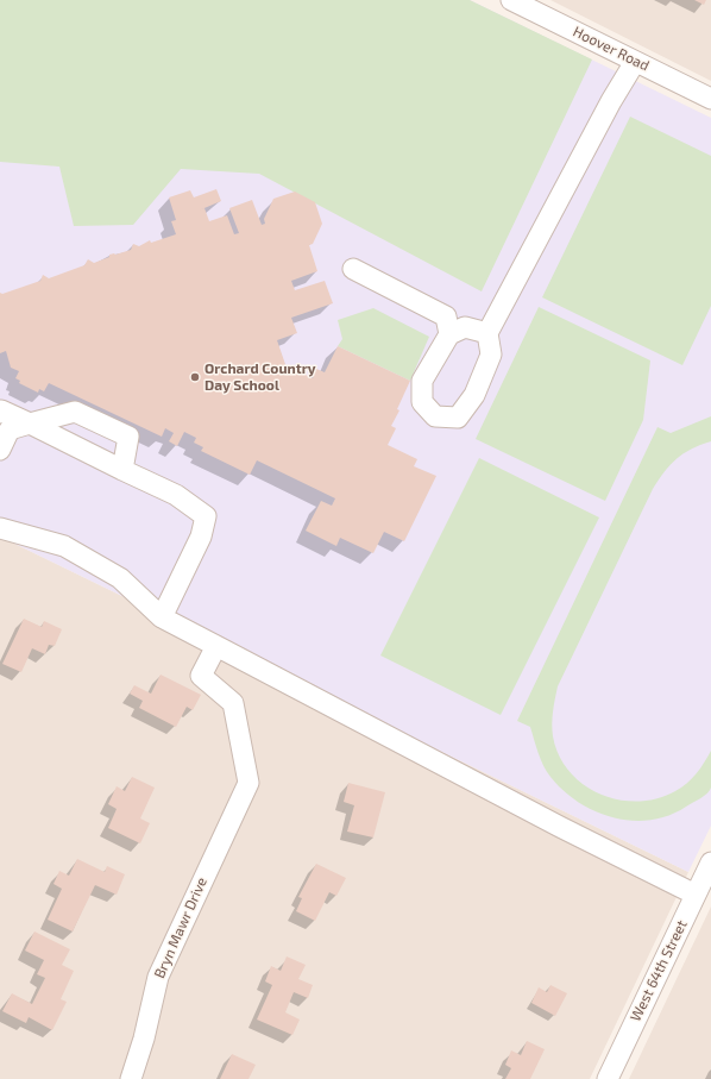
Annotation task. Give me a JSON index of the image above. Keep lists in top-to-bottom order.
{
  "streets": {
    "street": ["Hoover Road", "Bryn Mawr Drive", "West 64th Street"]
  },
  "places": ["Orchard Country Day School"]
}
